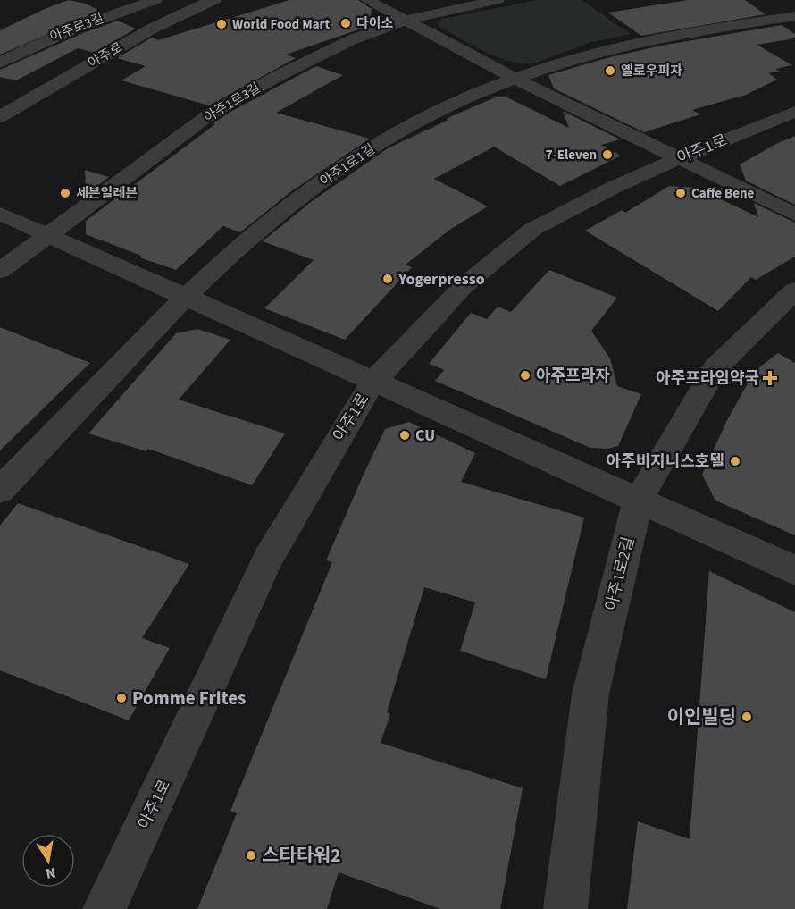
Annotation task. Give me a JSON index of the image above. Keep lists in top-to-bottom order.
{
  "streets": {
    "street": [
      "아주로3길",
      "아주로",
      "아주1로3길",
      "아주1로",
      "아주1로1길",
      "아주1로2길"
    ]
  },
  "places": {
    "other": [
      "다이소",
      "World Food Mart",
      "옐로우피자",
      "7-Eleven",
      "세븐일레븐",
      "Caffe Bene",
      "Yogerpresso",
      "아주프라자",
      "CU",
      "아주비지니스호텔",
      "Pomme Frites",
      "이인빌딩",
      "스타타워2"
    ],
    "health": ["아주프라임약국"]
  },
  "north": "bottom"
}
